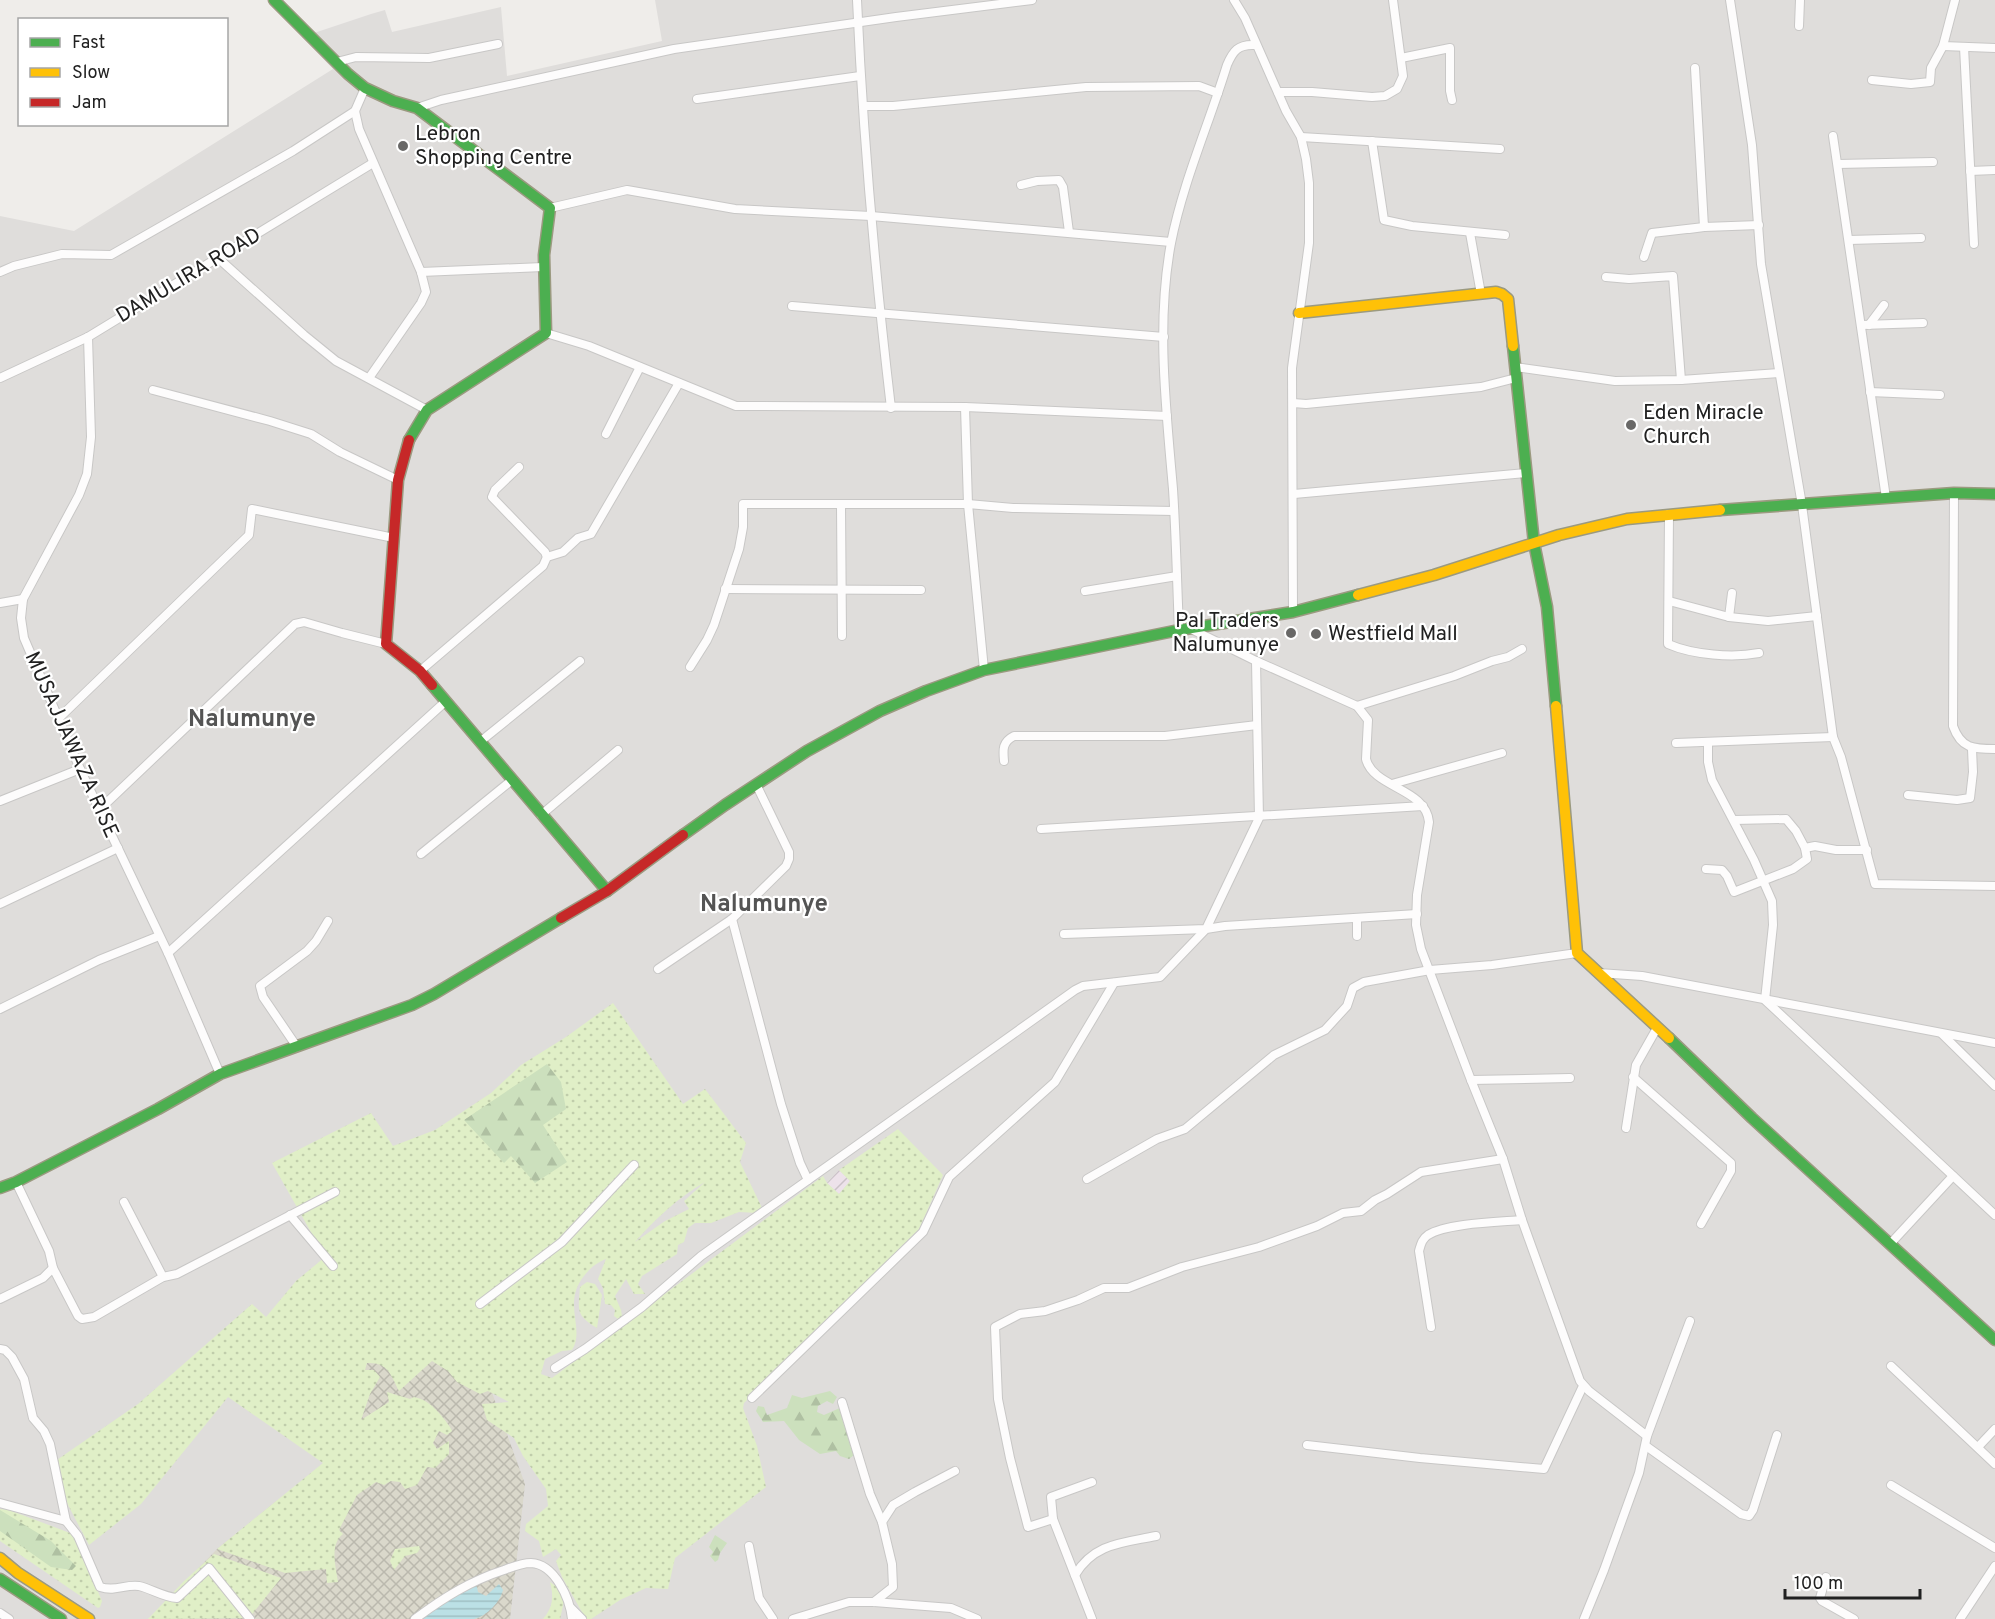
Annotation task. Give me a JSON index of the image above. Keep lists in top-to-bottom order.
{
  "streets": {
    "street": ["DAMULIRA ROAD", "MUSAJJAWAZA RISE"]
  },
  "crossings": [
    ["DAMULIRA ROAD", "MUSAJJAWAZA RISE"]
  ],
  "districts": ["Nalumunye", "Nalumunye"],
  "places": [
    "Lebron Shopping Centre",
    "Eden Miracle Church",
    "Pal Traders Nalumunye",
    "Westfield Mall"
  ],
  "legend": ["Fast", "Slow", "Jam"],
  "scale_bar": "100 m"
}
